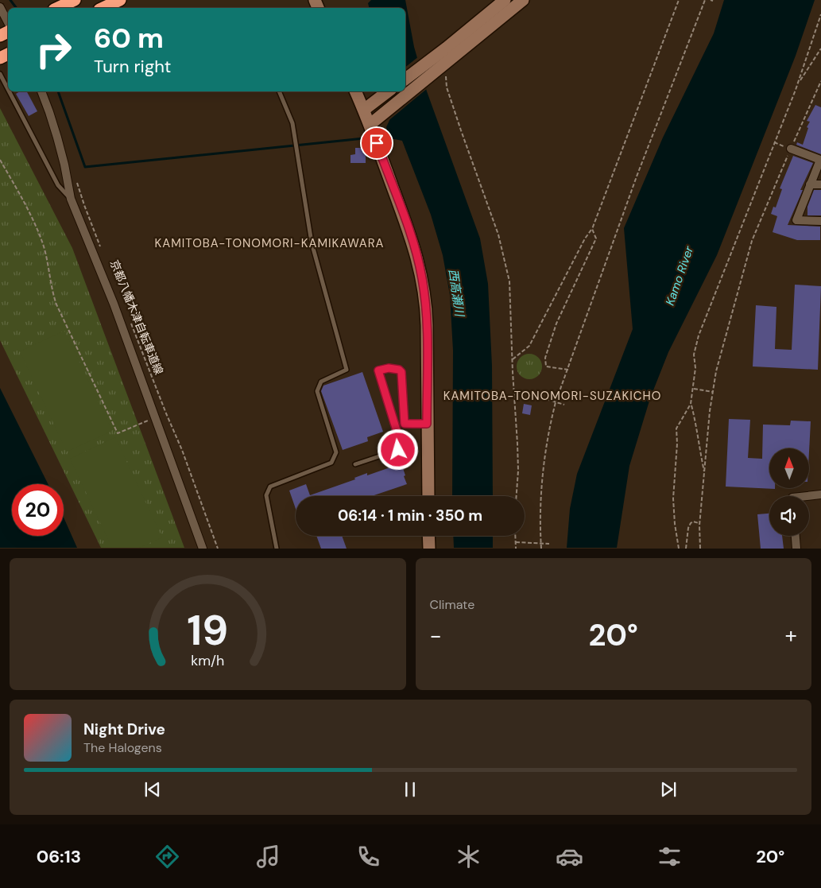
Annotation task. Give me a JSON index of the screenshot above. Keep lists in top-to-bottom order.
{
  "streets": {
    "path": ["京都八幡木津自転車道線"]
  },
  "districts": ["KAMITOBA-TONOMORI-KAMIKAWARA", "KAMITOBA-TONOMORI-SUZAKICHO"],
  "water": ["Kamo River", "西高瀬川"],
  "north": "top",
  "page": {
    "turn": ["60 m", "Turn right"],
    "limit": "20",
    "trip": "06:14 · 1 min · 350 m",
    "tile": "Climate",
    "heat": ["−", "20°", "+"],
    "song": ["Night Drive", "The Halogens"],
    "tabs": ["06:13", "20°"],
    "gauge": ["19", "km/h"]
  }
}
